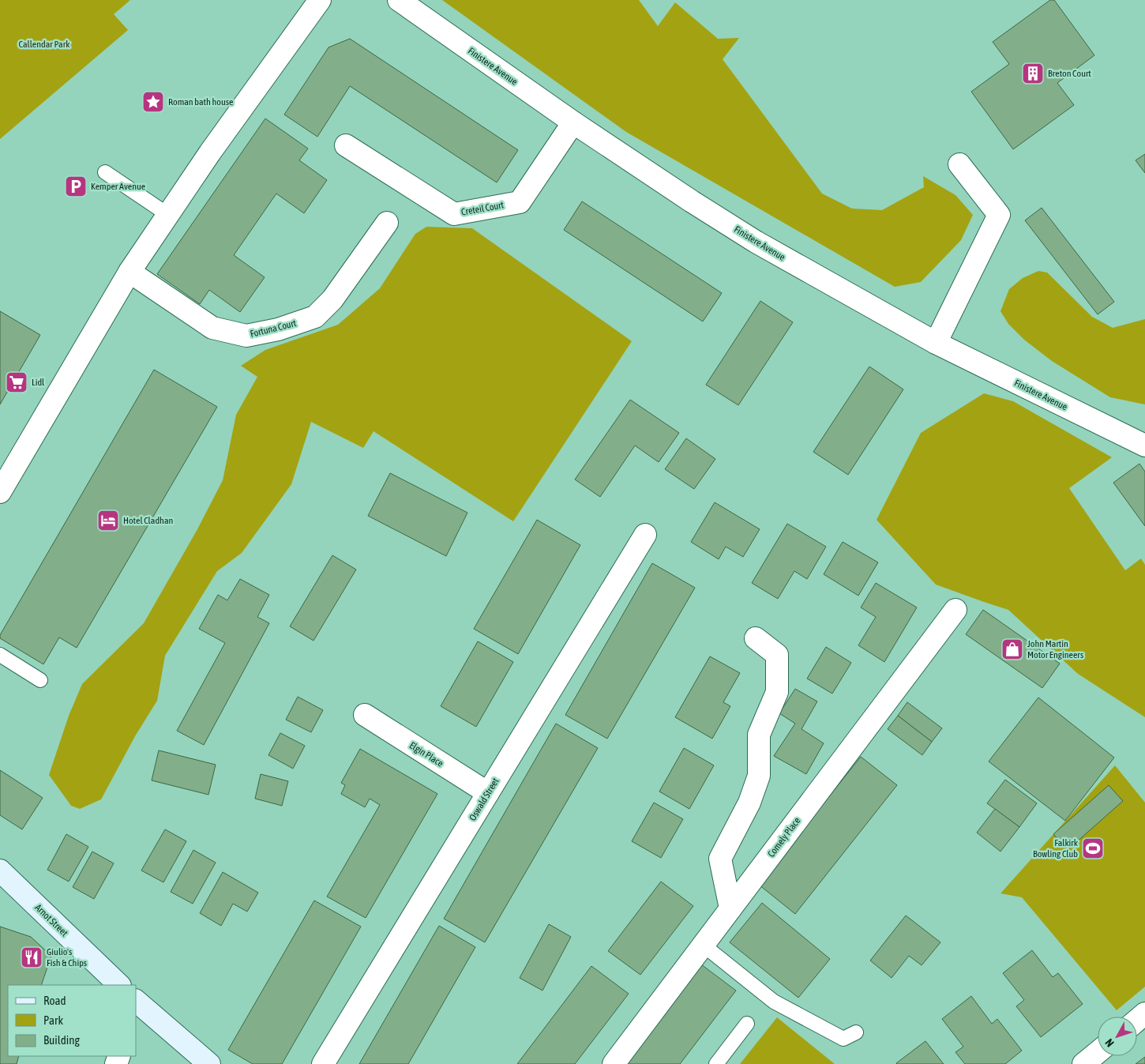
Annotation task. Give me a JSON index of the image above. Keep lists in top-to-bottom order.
{
  "streets": {
    "main road": ["Arnot Street"],
    "street": [
      "Finistere Avenue",
      "Creteil Court",
      "Fortuna Court",
      "Elgin Place",
      "Oswald Street",
      "Comely Place"
    ]
  },
  "crossings": [
    ["Finistere Avenue", "Creteil Court"],
    ["Elgin Place", "Oswald Street"]
  ],
  "parks": ["Callendar Park"],
  "places": {
    "building": ["Breton Court"],
    "place": ["Roman bath house"],
    "parking": ["Kemper Avenue"],
    "supermarket": ["Lidl"],
    "hotel": ["Hotel Cladhan"],
    "shop": ["John Martin Motor Engineers"],
    "sports": ["Falkirk Bowling Club"],
    "restaurant": ["Giulio's Fish & Chips"]
  },
  "legend": ["Road", "Park", "Building"],
  "north": "bottom left"
}
